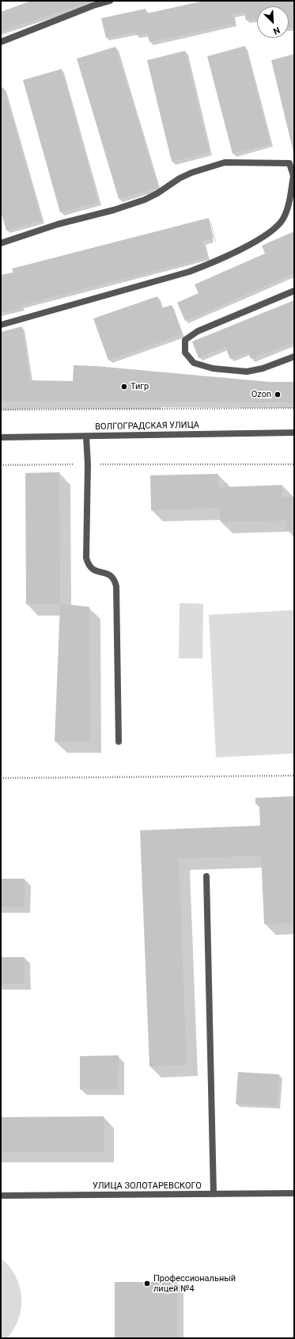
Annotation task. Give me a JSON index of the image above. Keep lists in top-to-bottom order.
{
  "streets": {
    "street": ["ВОЛГОГРАДСКАЯ УЛИЦА", "УЛИЦА ЗОЛОТАРЕВСКОГО"]
  },
  "places": ["Тигр", "Ozon", "Профессиональный лицей №4"],
  "north": "bottom right"
}
